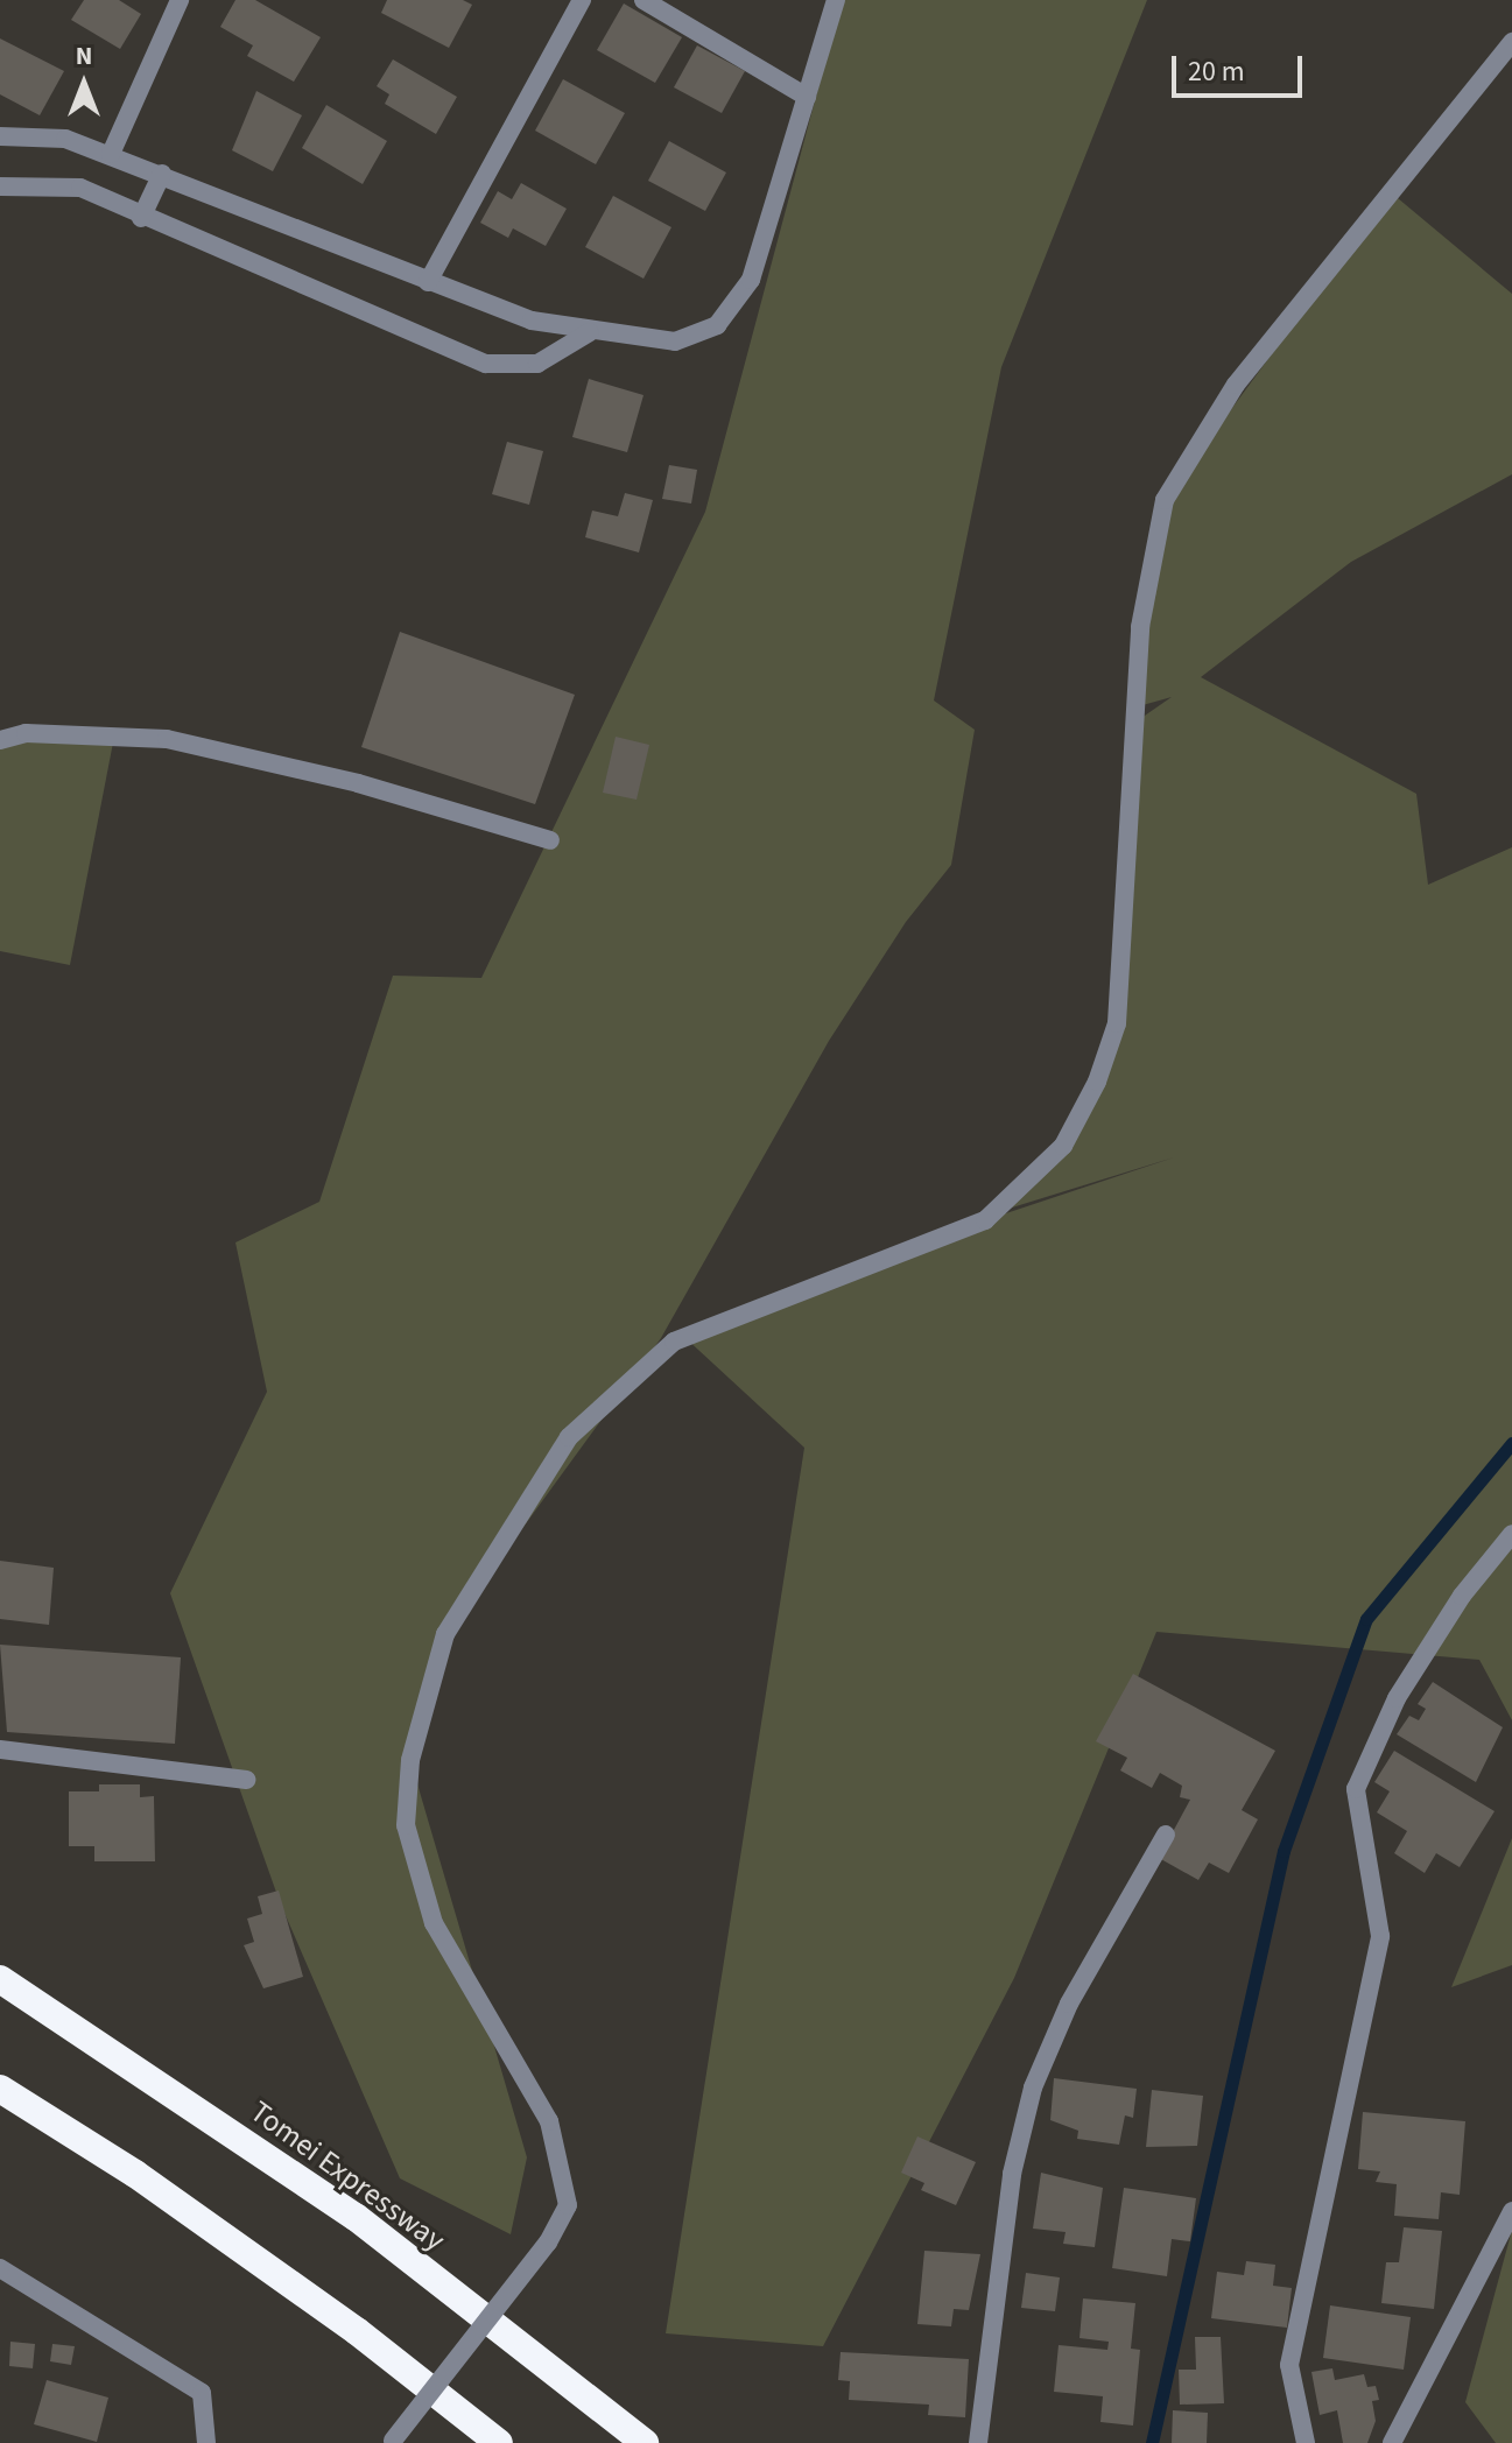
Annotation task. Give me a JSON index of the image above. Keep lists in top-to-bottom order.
{
  "streets": {
    "highway": ["Tomei Expressway"]
  },
  "scale_bar": "20 m",
  "north": "top"
}
